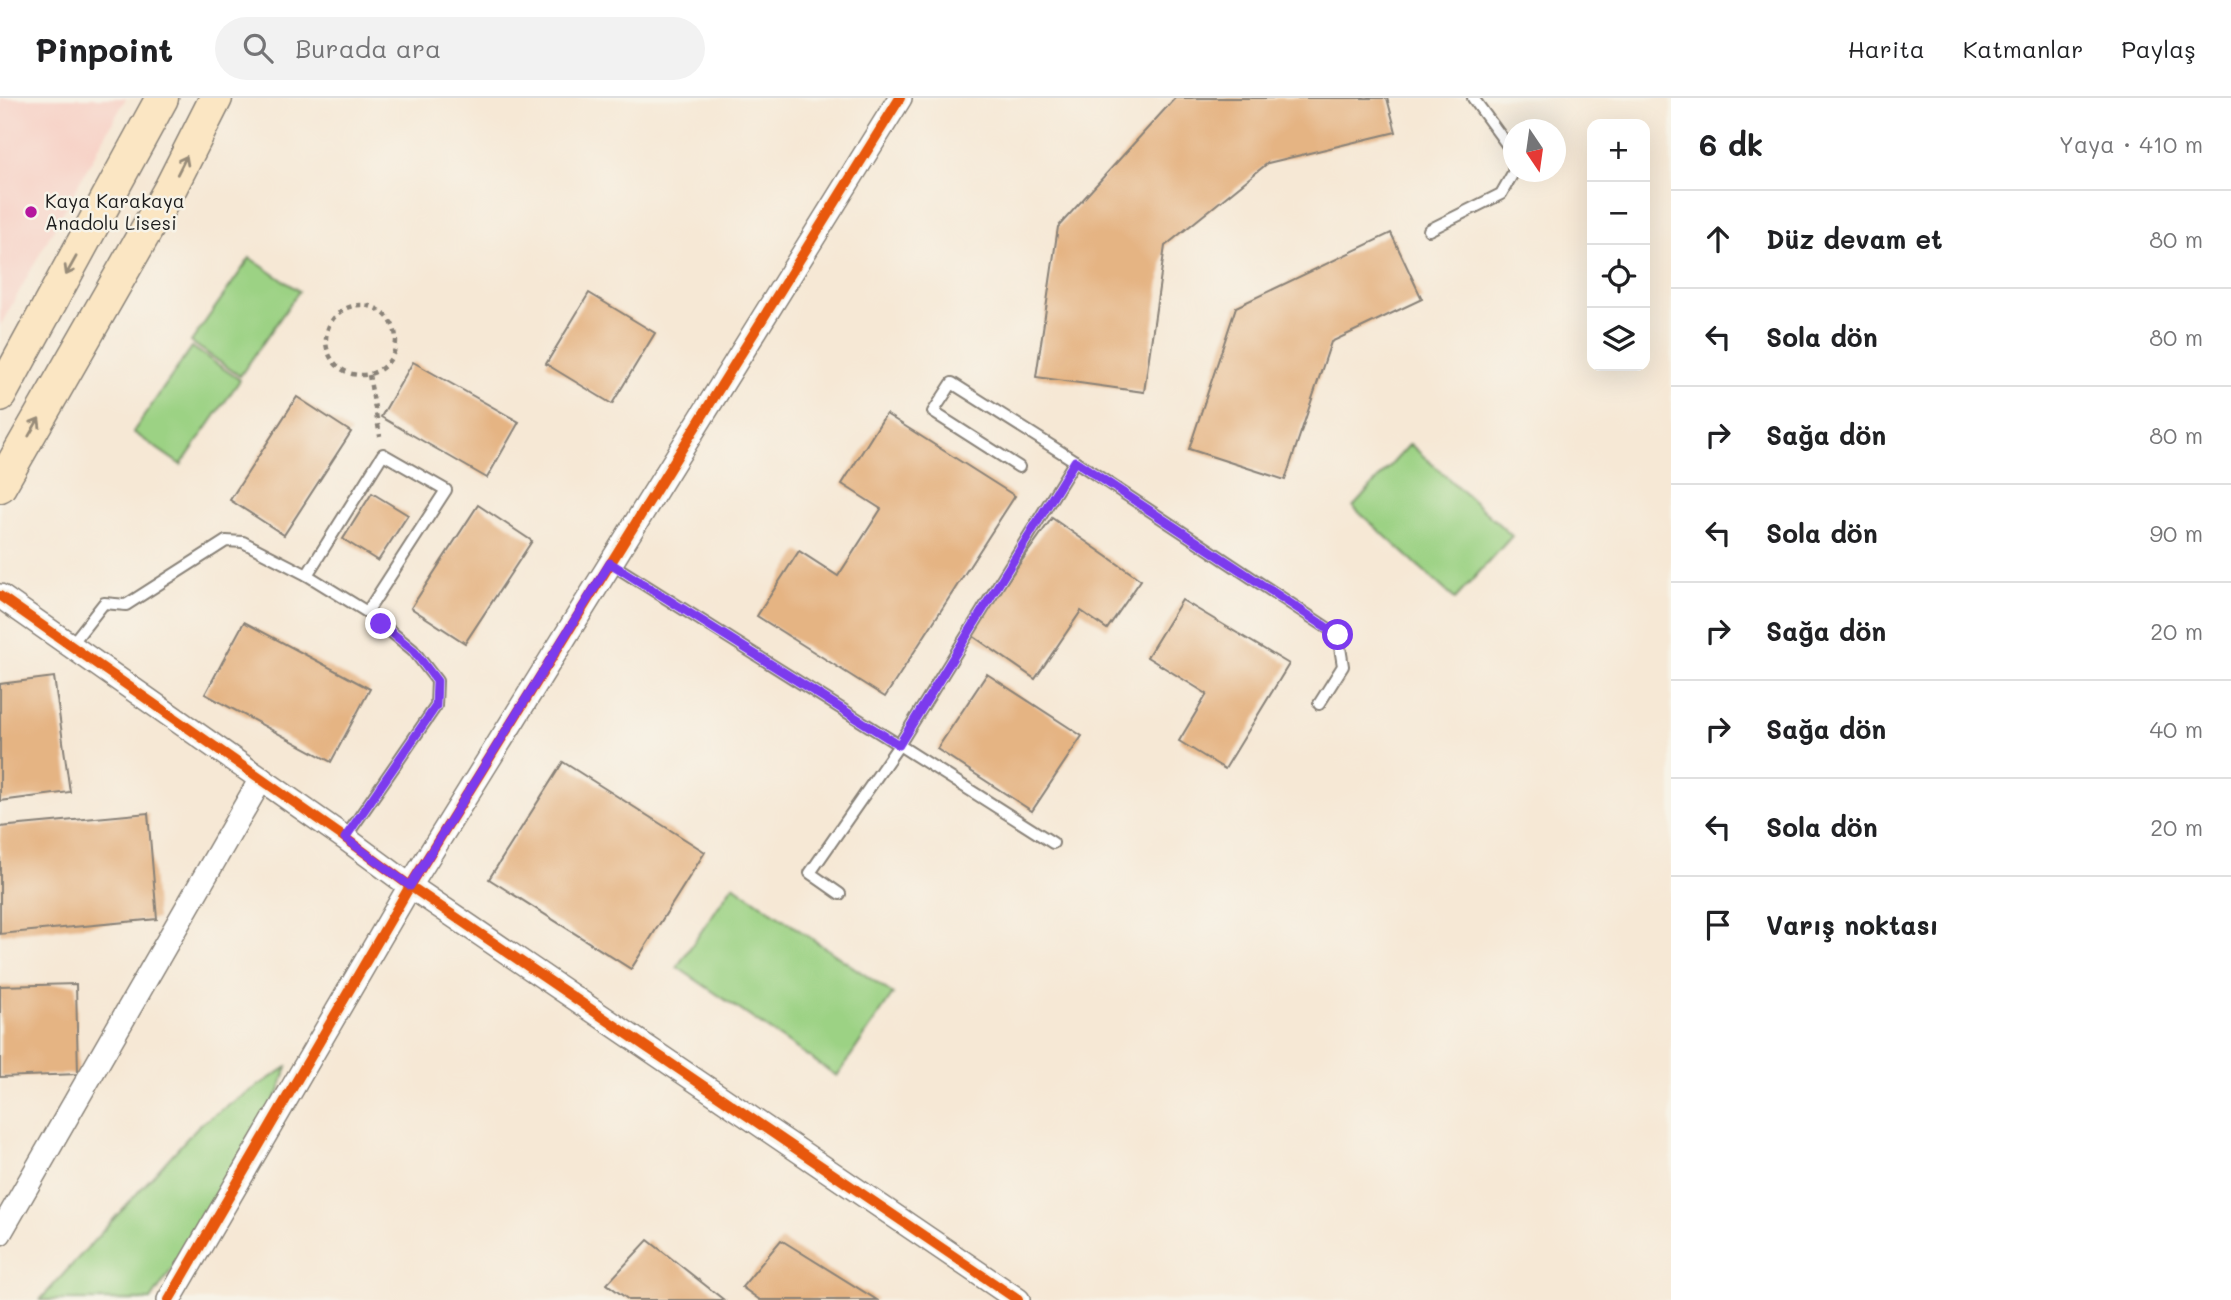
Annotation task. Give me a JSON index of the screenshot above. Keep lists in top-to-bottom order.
{
  "places": ["Kaya Karakaya Anadolu Lisesi"],
  "north": "bottom",
  "page": {
    "header": "Pinpoint",
    "search": "Burada ara",
    "nav": ["Harita", "Katmanlar", "Paylaş"],
    "heading": ["6 dk", "Yaya · 410 m"],
    "map_buttons": ["+", "−"],
    "list": [
      ["Düz devam et", "80 m"],
      ["Sola dön", "80 m"],
      ["Sağa dön", "80 m"],
      ["Sola dön", "90 m"],
      ["Sağa dön", "20 m"],
      ["Sağa dön", "40 m"],
      ["Sola dön", "20 m"],
      "Varış noktası"
    ]
  }
}
